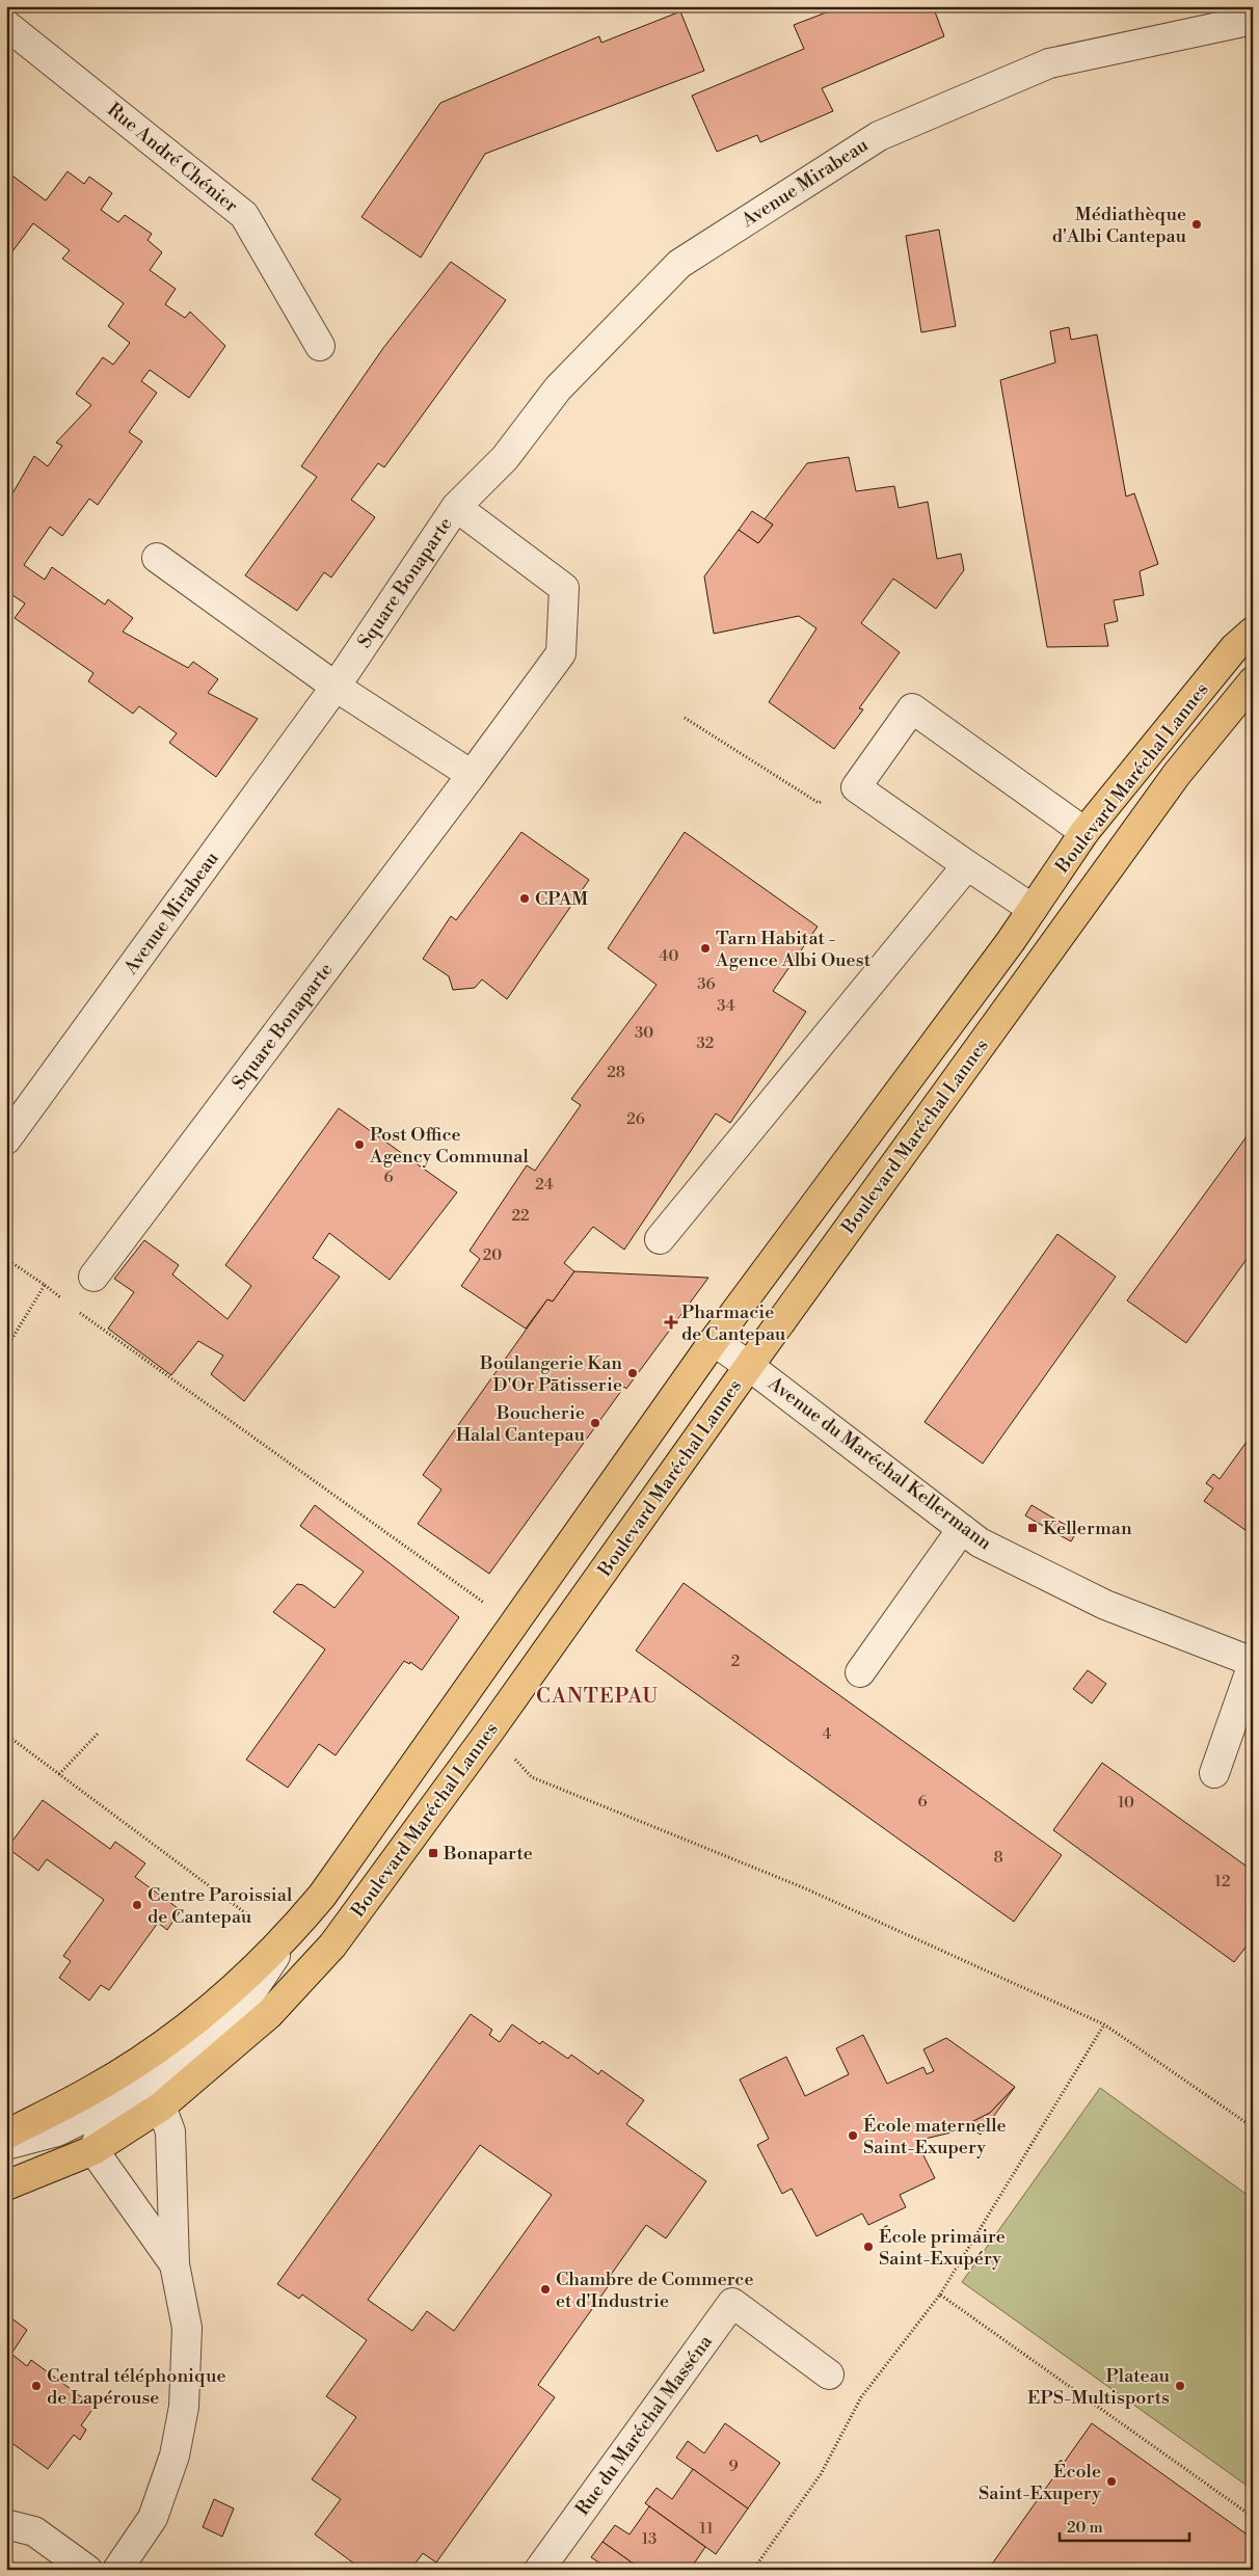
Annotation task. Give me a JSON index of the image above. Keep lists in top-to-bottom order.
{
  "streets": {
    "main road": ["Boulevard Maréchal Lannes"],
    "street": [
      "Rue André Chénier",
      "Avenue Mirabeau",
      "Square Bonaparte",
      "Avenue du Maréchal Kellermann",
      "Rue du Maréchal Masséna"
    ]
  },
  "crossings": [
    ["Avenue Mirabeau", "Square Bonaparte"],
    ["Boulevard Maréchal Lannes", "Avenue du Maréchal Kellermann"]
  ],
  "districts": ["CANTEPAU"],
  "places": {
    "other": [
      "Médiathèque d'Albi Cantepau",
      "CPAM",
      "Tarn Habitat - Agence Albi Ouest",
      "Post Office Agency Communal",
      "Boulangerie Kan D'Or Pātisserie",
      "Boucherie Halal Cantepau",
      "Centre Paroissial de Cantepau",
      "École maternelle Saint-Exupery",
      "École primaire Saint-Exupéry",
      "Chambre de Commerce et d'Industrie",
      "Central téléphonique de Lapérouse",
      "Plateau EPS-Multisports",
      "École Saint-Exupery"
    ],
    "health": ["Pharmacie de Cantepau"],
    "transit": ["Kellerman", "Bonaparte"]
  },
  "house_numbers": [
    "40",
    "36",
    "34",
    "30",
    "32",
    "28",
    "26",
    "6",
    "24",
    "22",
    "20",
    "2",
    "4",
    "6",
    "10",
    "8",
    "12",
    "9",
    "11",
    "13"
  ],
  "scale_bar": "20 m"
}
